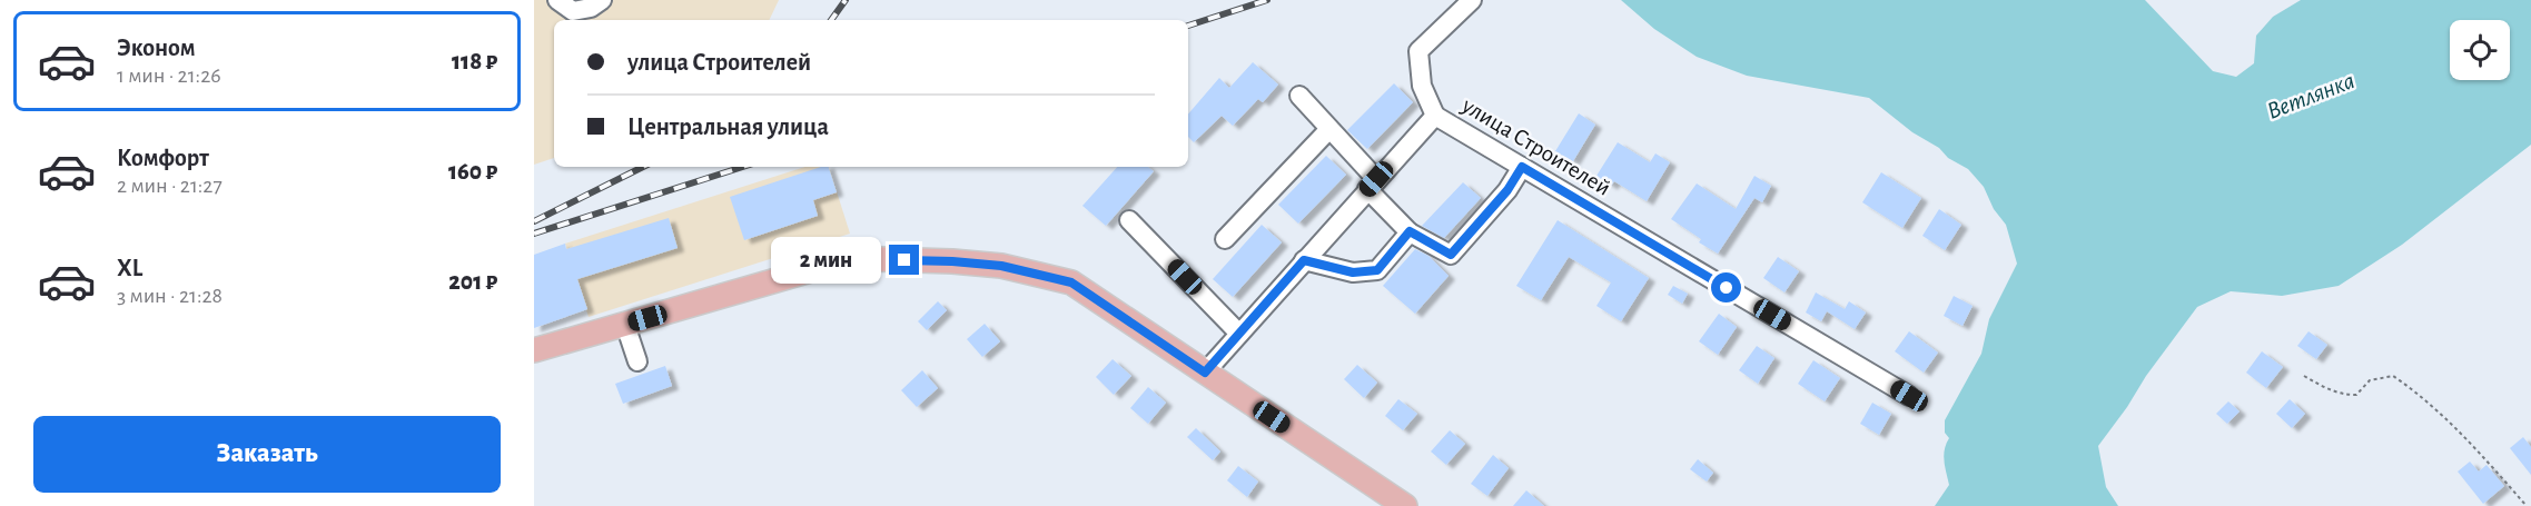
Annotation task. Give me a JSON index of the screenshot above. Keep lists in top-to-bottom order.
{
  "streets": {
    "street": ["улица Строителей"]
  },
  "water": ["Ветлянка"],
  "page": {
    "list": [
      {
        "name": "Эконом",
        "note": "1 мин · 21:26",
        "value": "118 ₽"
      },
      {
        "name": "Комфорт",
        "note": "2 мин · 21:27",
        "value": "160 ₽"
      },
      {
        "name": "XL",
        "note": "3 мин · 21:28",
        "value": "201 ₽"
      }
    ],
    "banner": ["улица Строителей", "Центральная улица"],
    "bubble": "2 мин",
    "buttons": "Заказать"
  }
}
